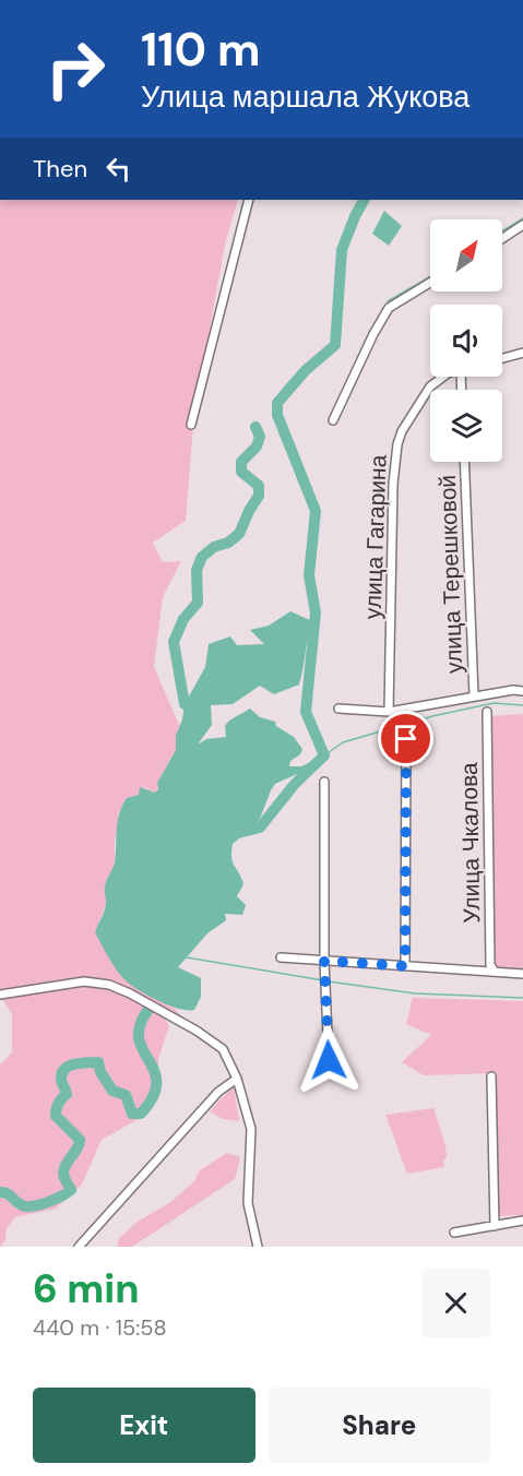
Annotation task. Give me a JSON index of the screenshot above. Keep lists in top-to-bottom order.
{
  "streets": {
    "street": ["улица Гагарина", "улица Терешковой", "Улица Чкалова"]
  },
  "north": "top right",
  "page": {
    "turn": ["110 m", "Улица маршала Жукова"],
    "then": "Then",
    "heading": ["6 min", "440 m · 15:58"],
    "buttons": ["Exit", "Share"]
  }
}
